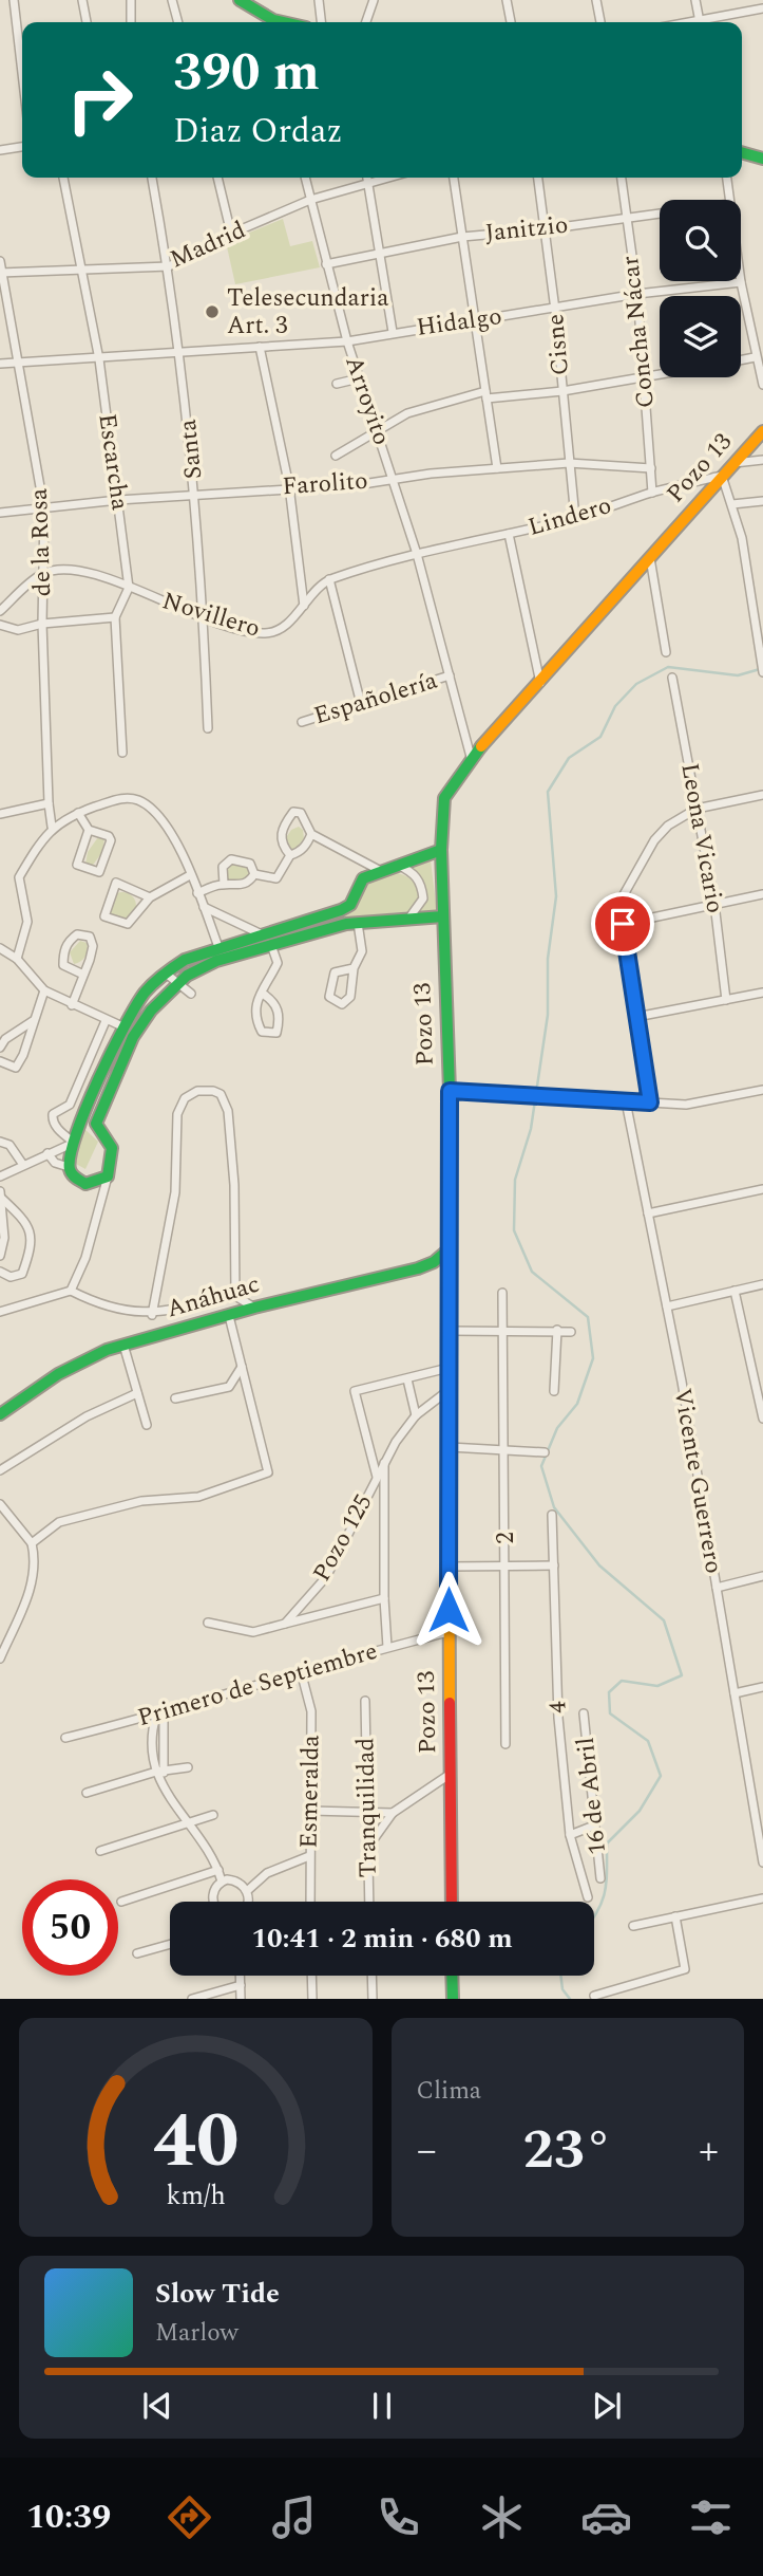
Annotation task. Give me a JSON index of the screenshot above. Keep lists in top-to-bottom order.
{
  "streets": {
    "main road": ["Pozo 13", "Anáhuac"],
    "street": [
      "Janitzio",
      "Madrid",
      "Hidalgo",
      "Concha Nácar",
      "Cisne",
      "Arroyito",
      "Santa",
      "Escarcha",
      "Farolito",
      "Lindero",
      "de la Rosa",
      "Novillero",
      "Españolería",
      "Leona Vicario",
      "Vicente Guerrero",
      "Pozo 125",
      "2",
      "Primero de Septiembre",
      "4",
      "Esmeralda",
      "16 de Abril",
      "Tranquilidad"
    ]
  },
  "crossings": [
    ["Janitzio", "Concha Nácar"],
    ["Janitzio", "Cisne"],
    ["Janitzio", "Arroyito"],
    ["Madrid", "Arroyito"],
    ["Madrid", "Santa"],
    ["Madrid", "Escarcha"],
    ["Madrid", "de la Rosa"],
    ["Hidalgo", "Concha Nácar"],
    ["Hidalgo", "Cisne"],
    ["Hidalgo", "Arroyito"],
    ["Hidalgo", "Santa"],
    ["Hidalgo", "Escarcha"],
    ["Hidalgo", "de la Rosa"],
    ["Concha Nácar", "Farolito"],
    ["Concha Nácar", "Lindero"],
    ["Cisne", "Farolito"],
    ["Cisne", "Lindero"],
    ["Arroyito", "Pozo 13"],
    ["Arroyito", "Farolito"],
    ["Arroyito", "Lindero"],
    ["Arroyito", "Españolería"],
    ["Santa", "Farolito"],
    ["Santa", "Novillero"],
    ["Escarcha", "Farolito"],
    ["Escarcha", "Novillero"],
    ["Pozo 13", "Lindero"],
    ["Pozo 13", "Anáhuac"],
    ["Pozo 13", "Pozo 125"],
    ["Pozo 13", "Primero de Septiembre"],
    ["Farolito", "de la Rosa"],
    ["de la Rosa", "Novillero"],
    ["Primero de Septiembre", "Esmeralda"]
  ],
  "places": ["Telesecundaria Art. 3"],
  "page": {
    "turn": ["390 m", "Diaz Ordaz"],
    "limit": "50",
    "trip": "10:41 · 2 min · 680 m",
    "tile": "Clima",
    "heat": ["−", "23°", "+"],
    "song": ["Slow Tide", "Marlow"],
    "tabs": "10:39",
    "gauge": ["40", "km/h"]
  }
}
